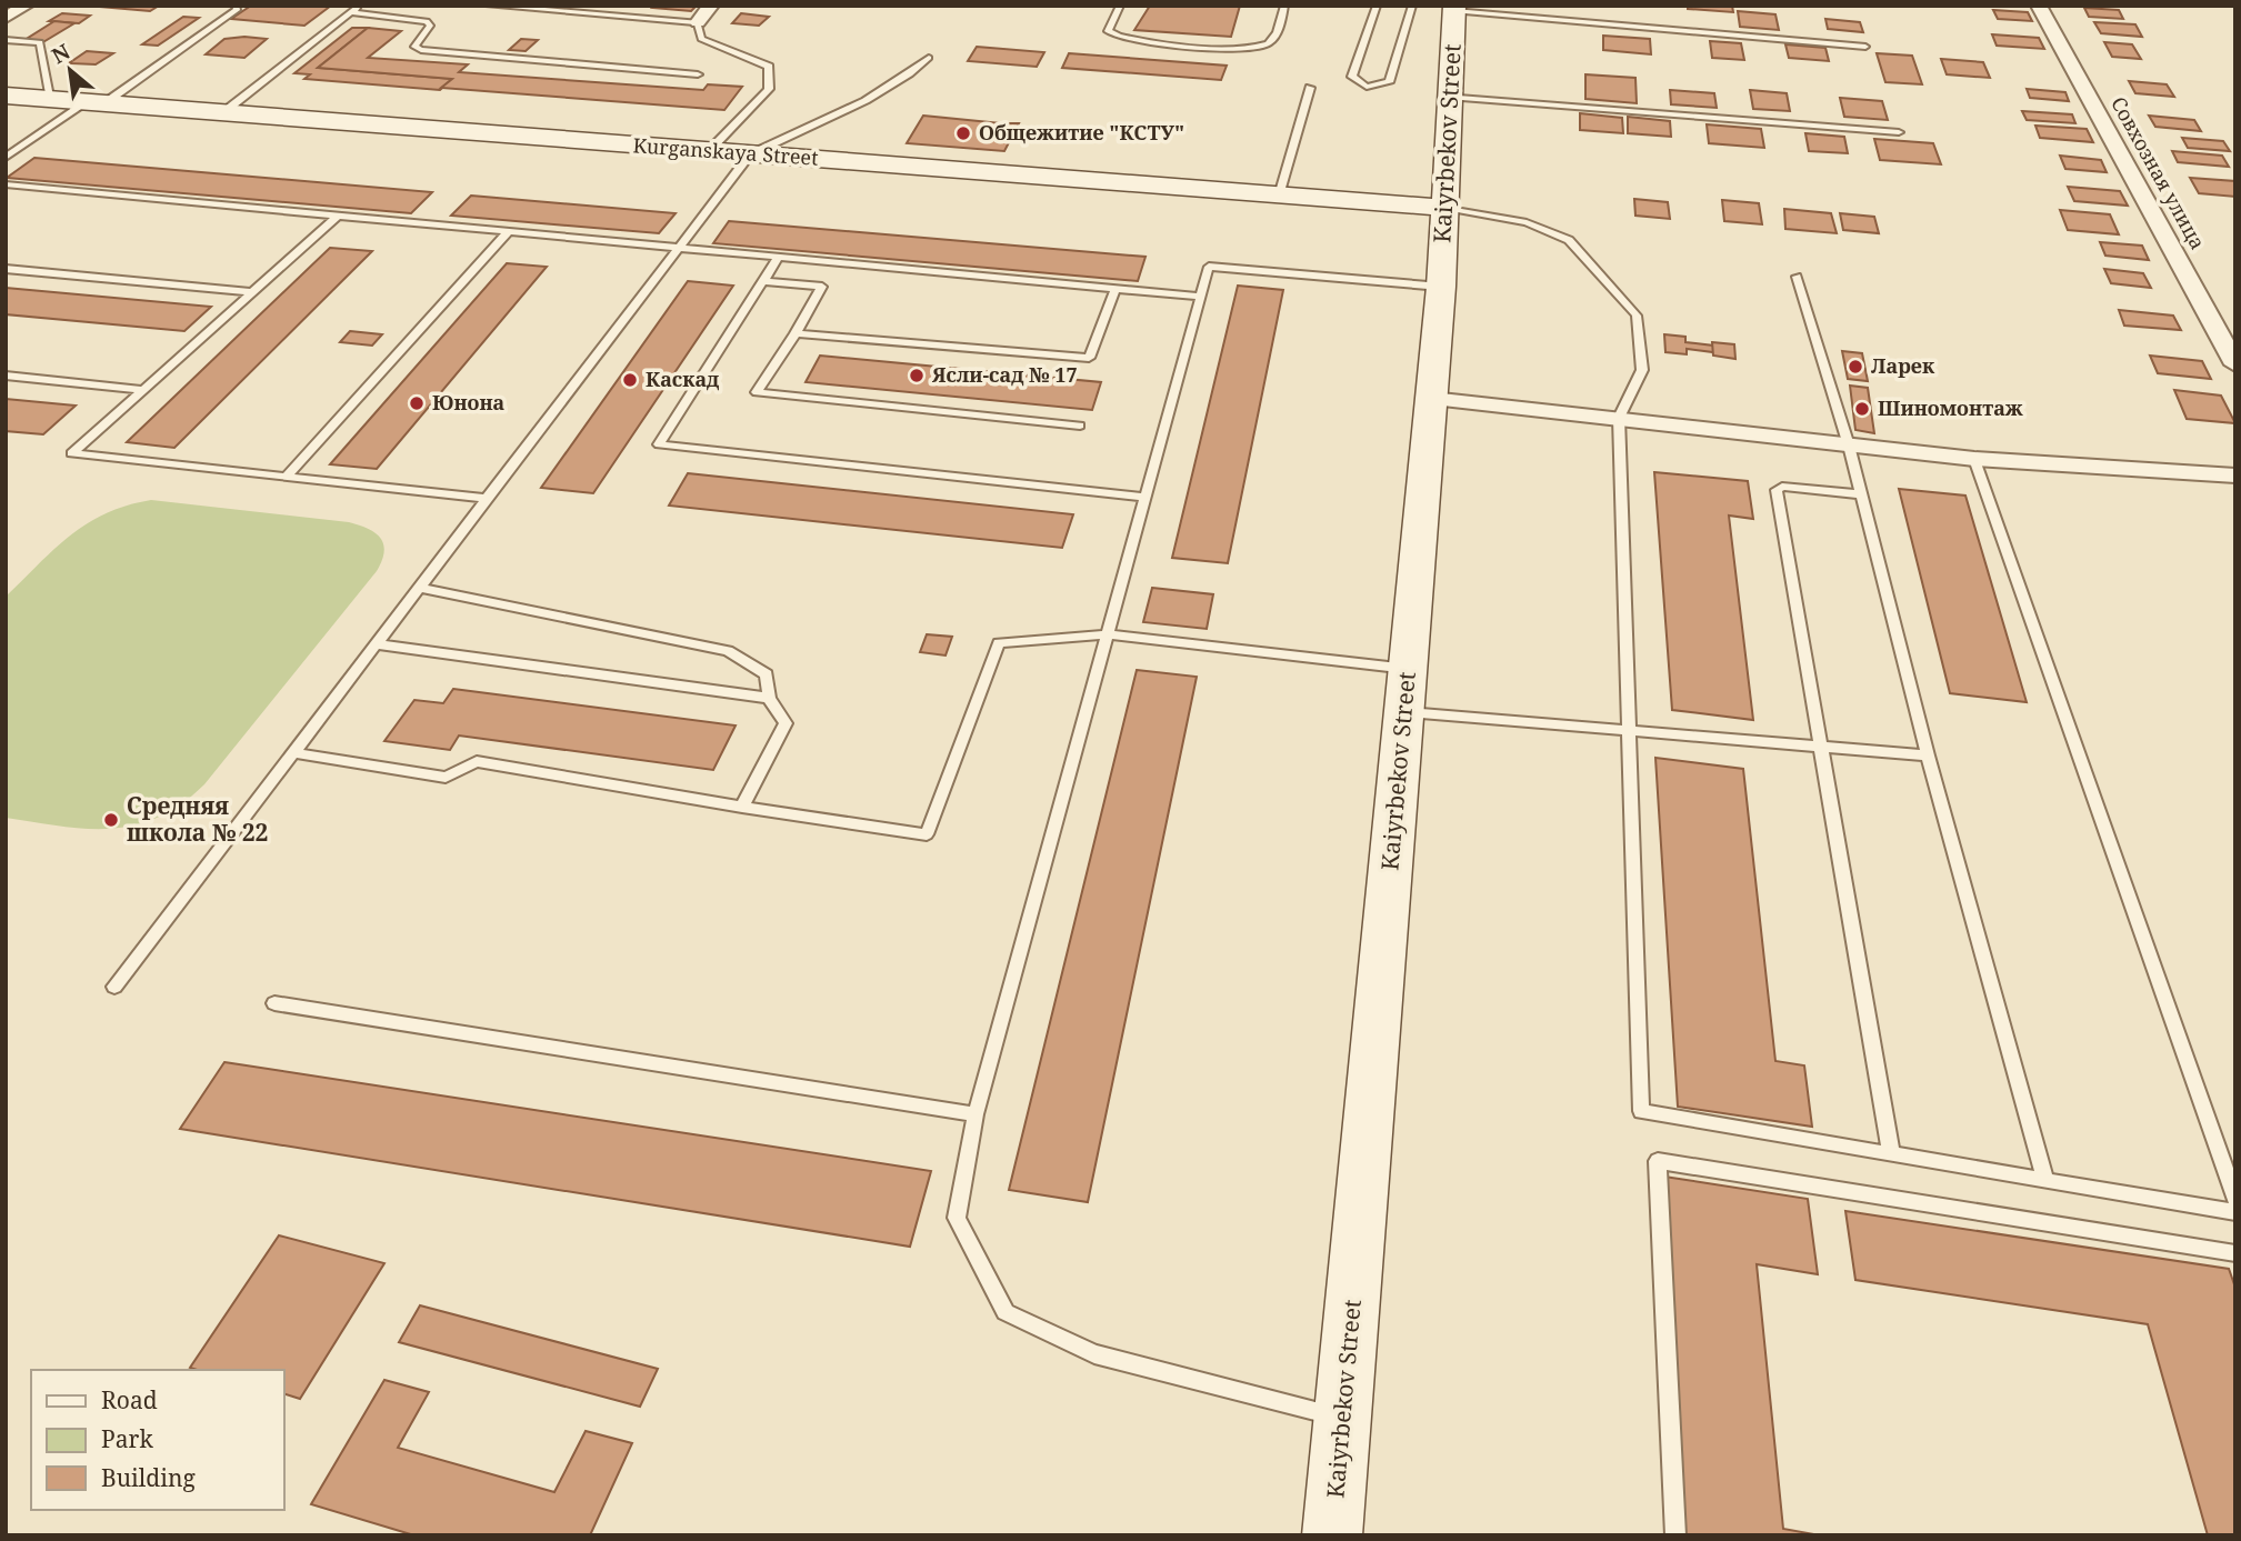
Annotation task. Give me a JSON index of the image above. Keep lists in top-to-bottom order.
{
  "streets": {
    "main road": ["Kaiyrbekov Street", "Kurganskaya Street"],
    "street": ["Совхозная улица"]
  },
  "crossings": [
    ["Kaiyrbekov Street", "Kurganskaya Street"]
  ],
  "places": [
    "Общежитие \"КСТУ\"",
    "Ларек",
    "Ясли-сад № 17",
    "Каскад",
    "Юнона",
    "Шиномонтаж",
    "Средняя школа № 22"
  ],
  "legend": ["Road", "Park", "Building"],
  "north": "top left"
}
